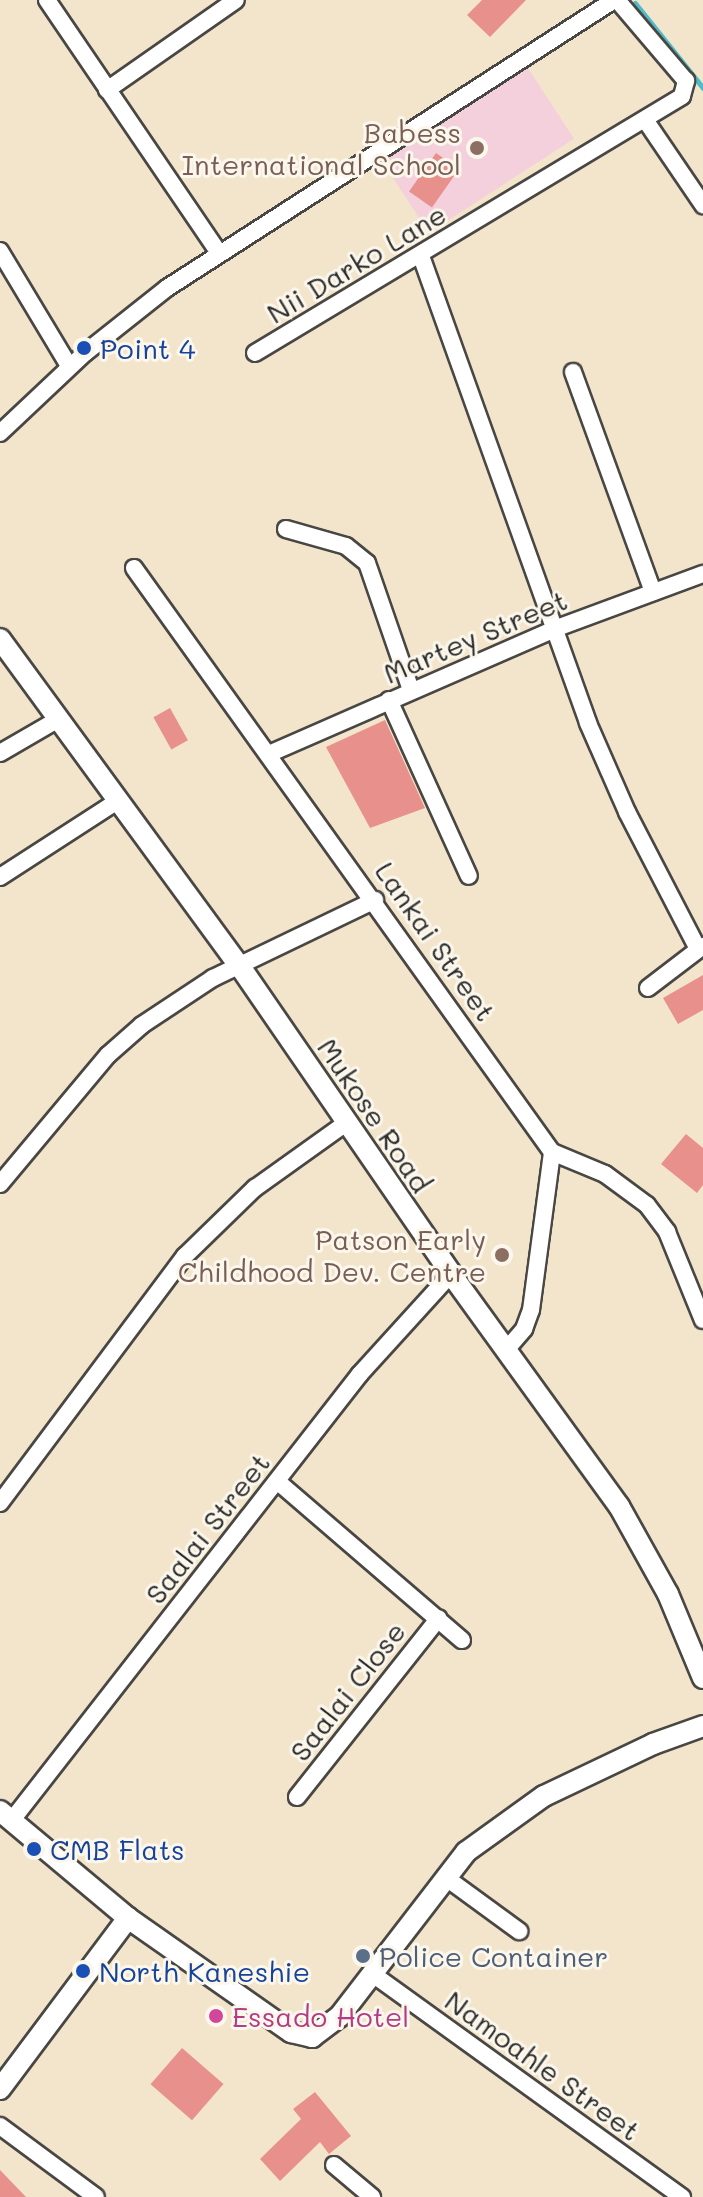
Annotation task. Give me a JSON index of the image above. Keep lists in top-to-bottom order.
{
  "streets": {
    "street": [
      "Nii Darko Lane",
      "Martey Street",
      "Lankai Street",
      "Mukose Road",
      "Saalai Street",
      "Saalai Close",
      "Namoahle Street"
    ]
  },
  "crossings": [
    ["Martey Street", "Lankai Street"],
    ["Mukose Road", "Saalai Street"],
    ["Saalai Street", "Saalai Close"]
  ],
  "places": [
    "Babess International School",
    "Point 4",
    "Patson Early Childhood Dev. Centre",
    "CMB Flats",
    "Police Container",
    "North Kaneshie",
    "Essado Hotel"
  ]
}
